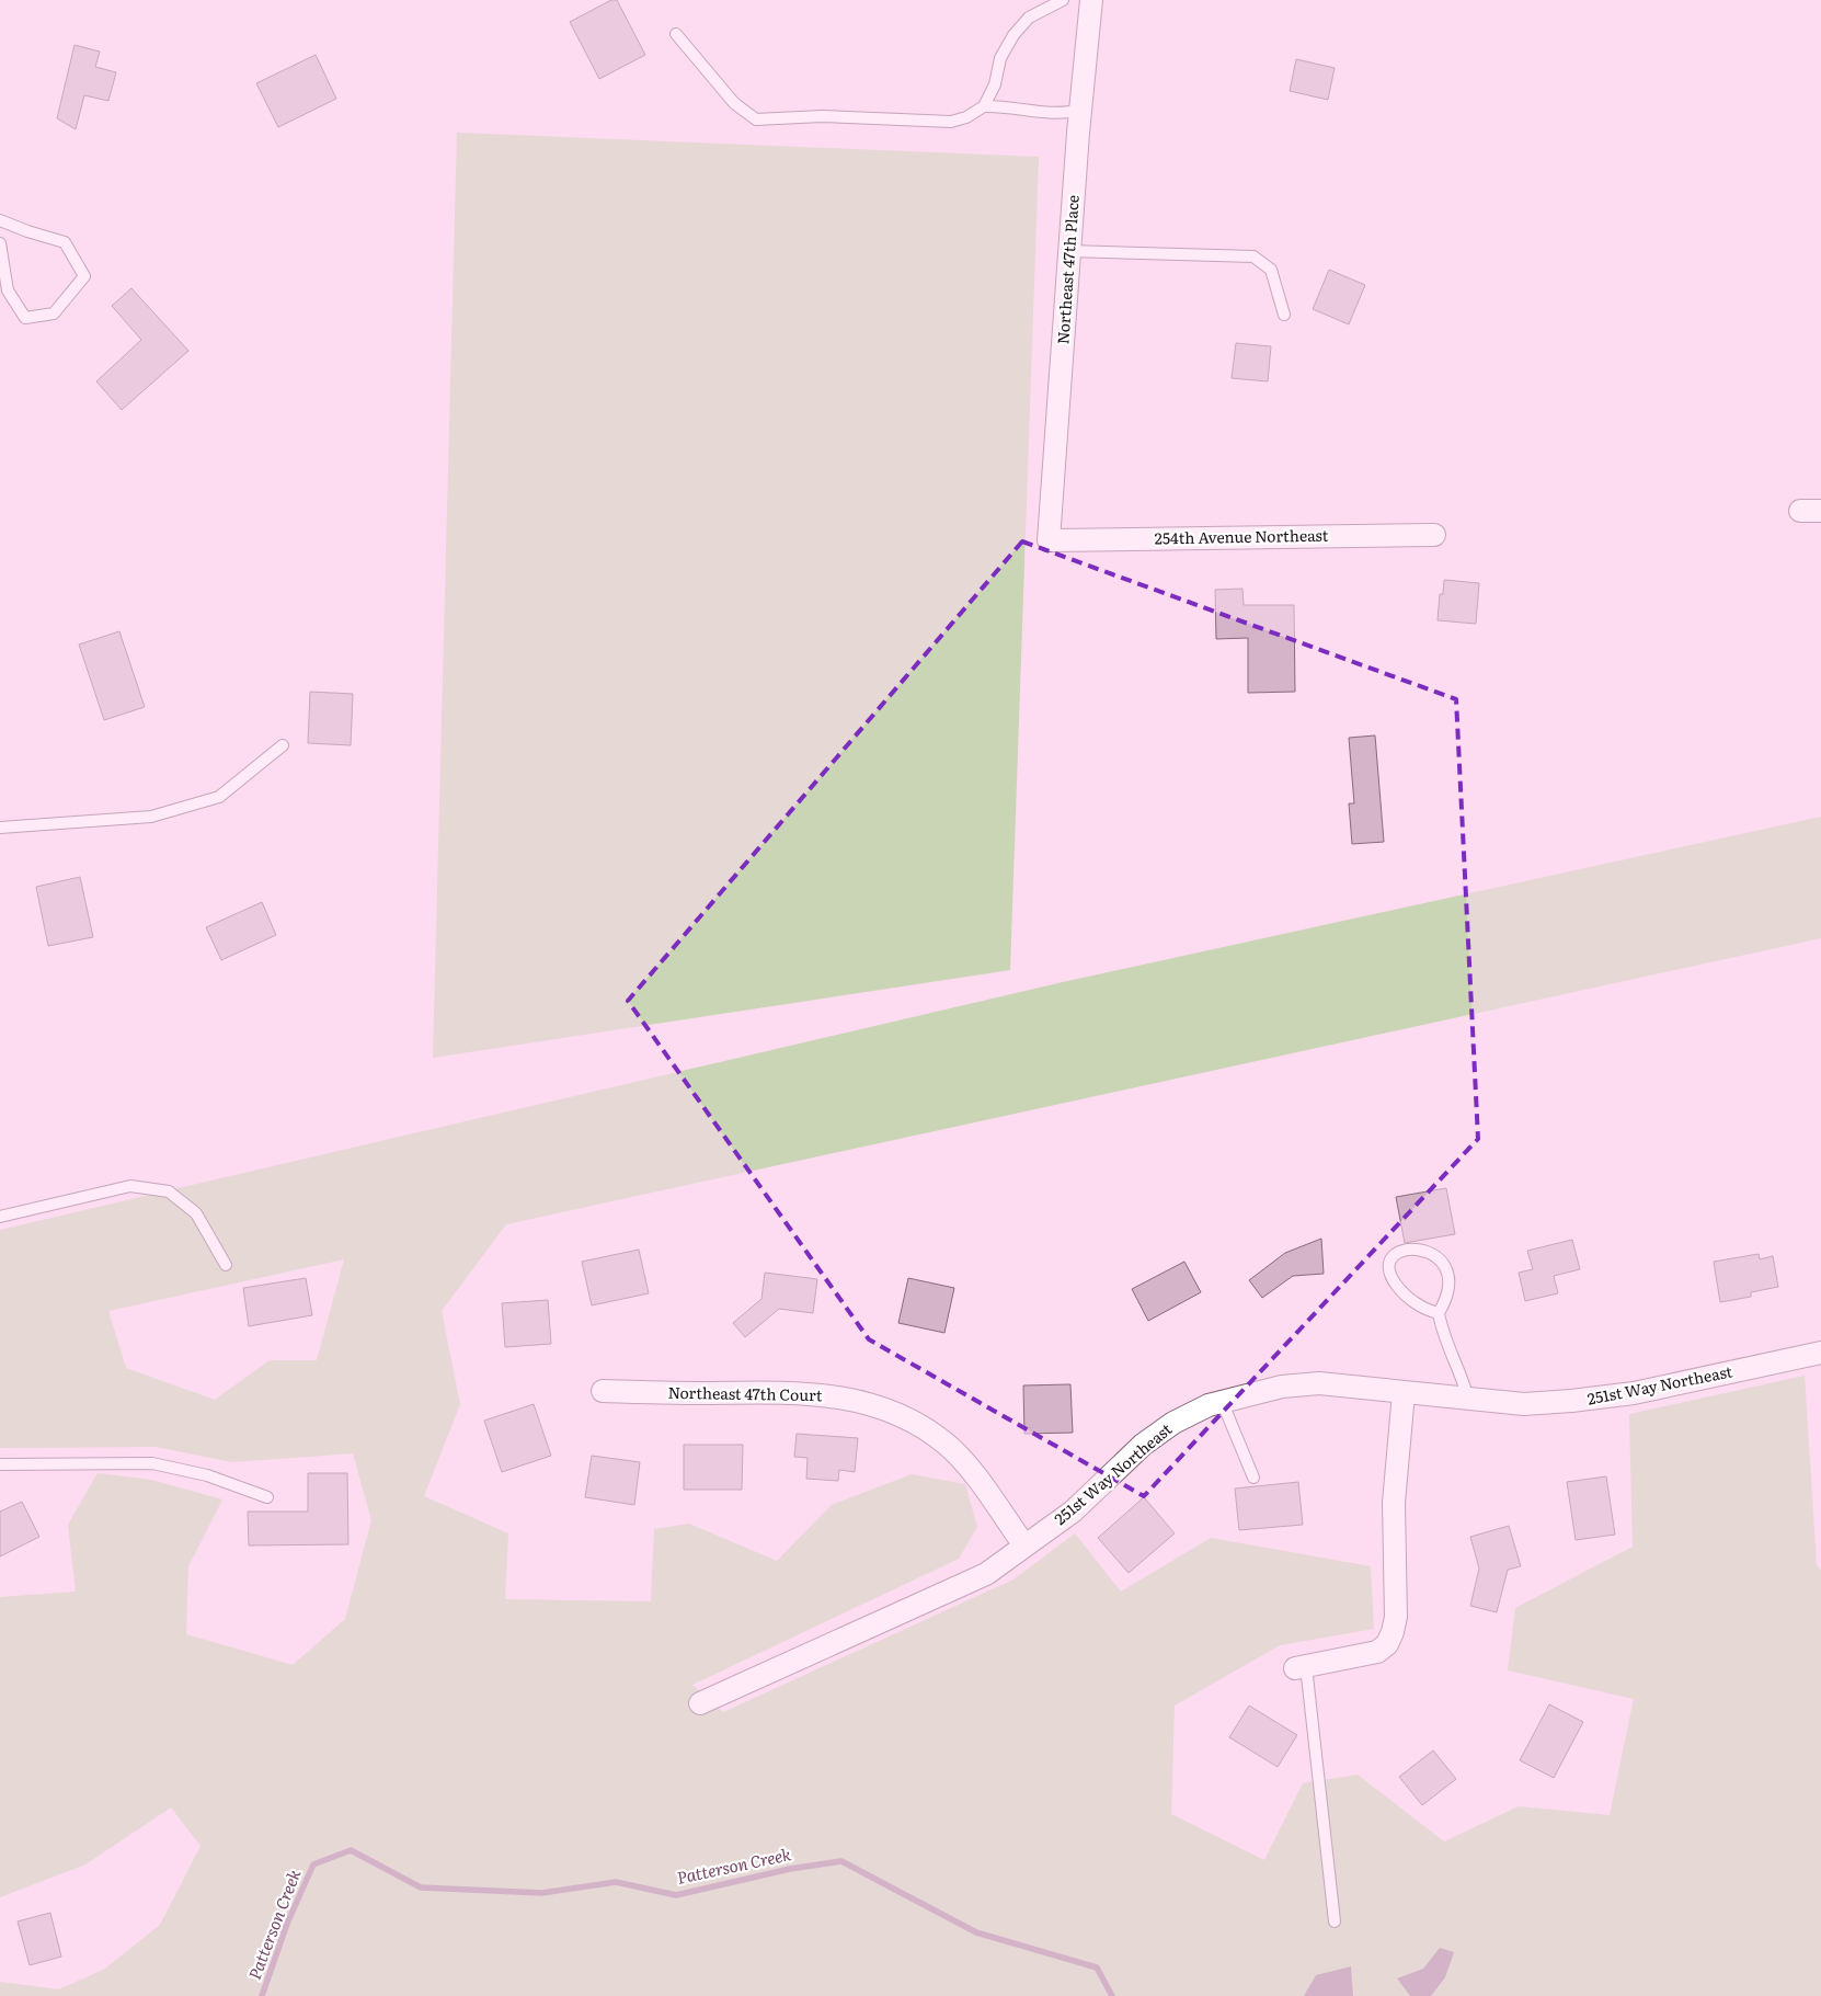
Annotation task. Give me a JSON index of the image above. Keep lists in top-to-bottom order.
{
  "streets": {
    "street": [
      "Northeast 47th Place",
      "254th Avenue Northeast",
      "251st Way Northeast",
      "Northeast 47th Court"
    ]
  },
  "crossings": [
    ["Northeast 47th Place", "254th Avenue Northeast"],
    ["251st Way Northeast", "Northeast 47th Court"]
  ],
  "water": ["Patterson Creek"]
}
